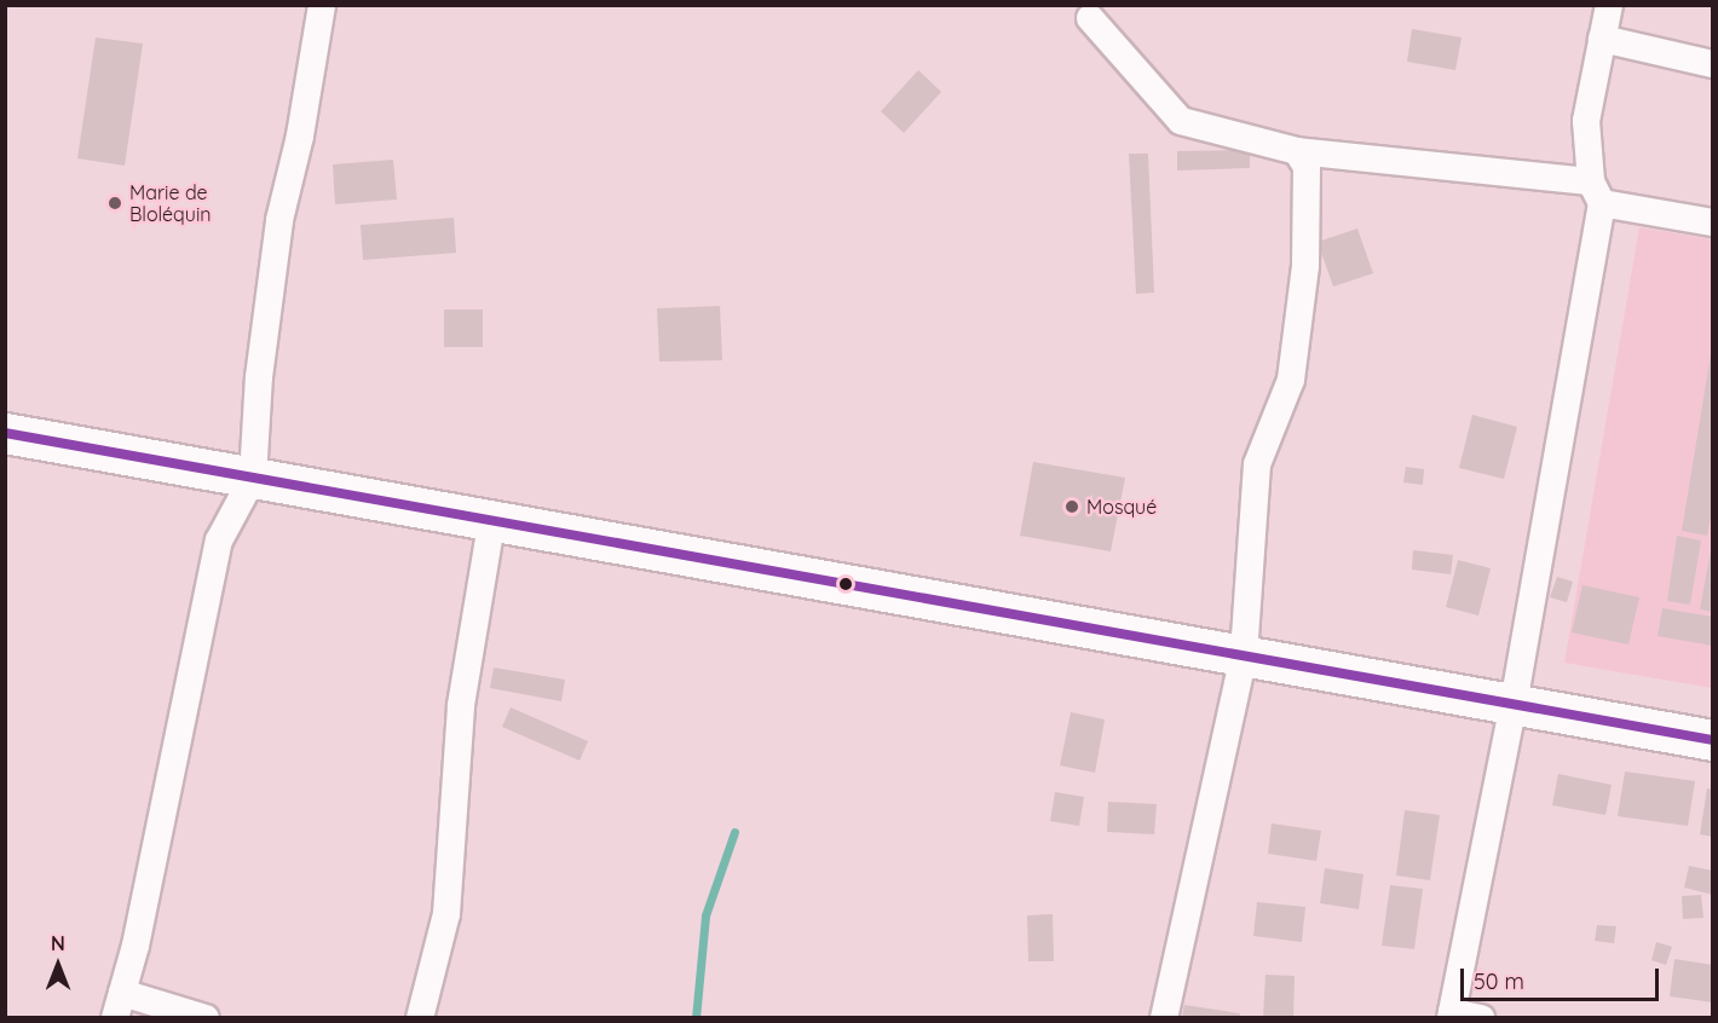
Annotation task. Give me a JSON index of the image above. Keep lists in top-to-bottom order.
{
  "places": ["Marie de Bloléquin", "Mosqué"],
  "scale_bar": "50 m",
  "north": "top"
}
